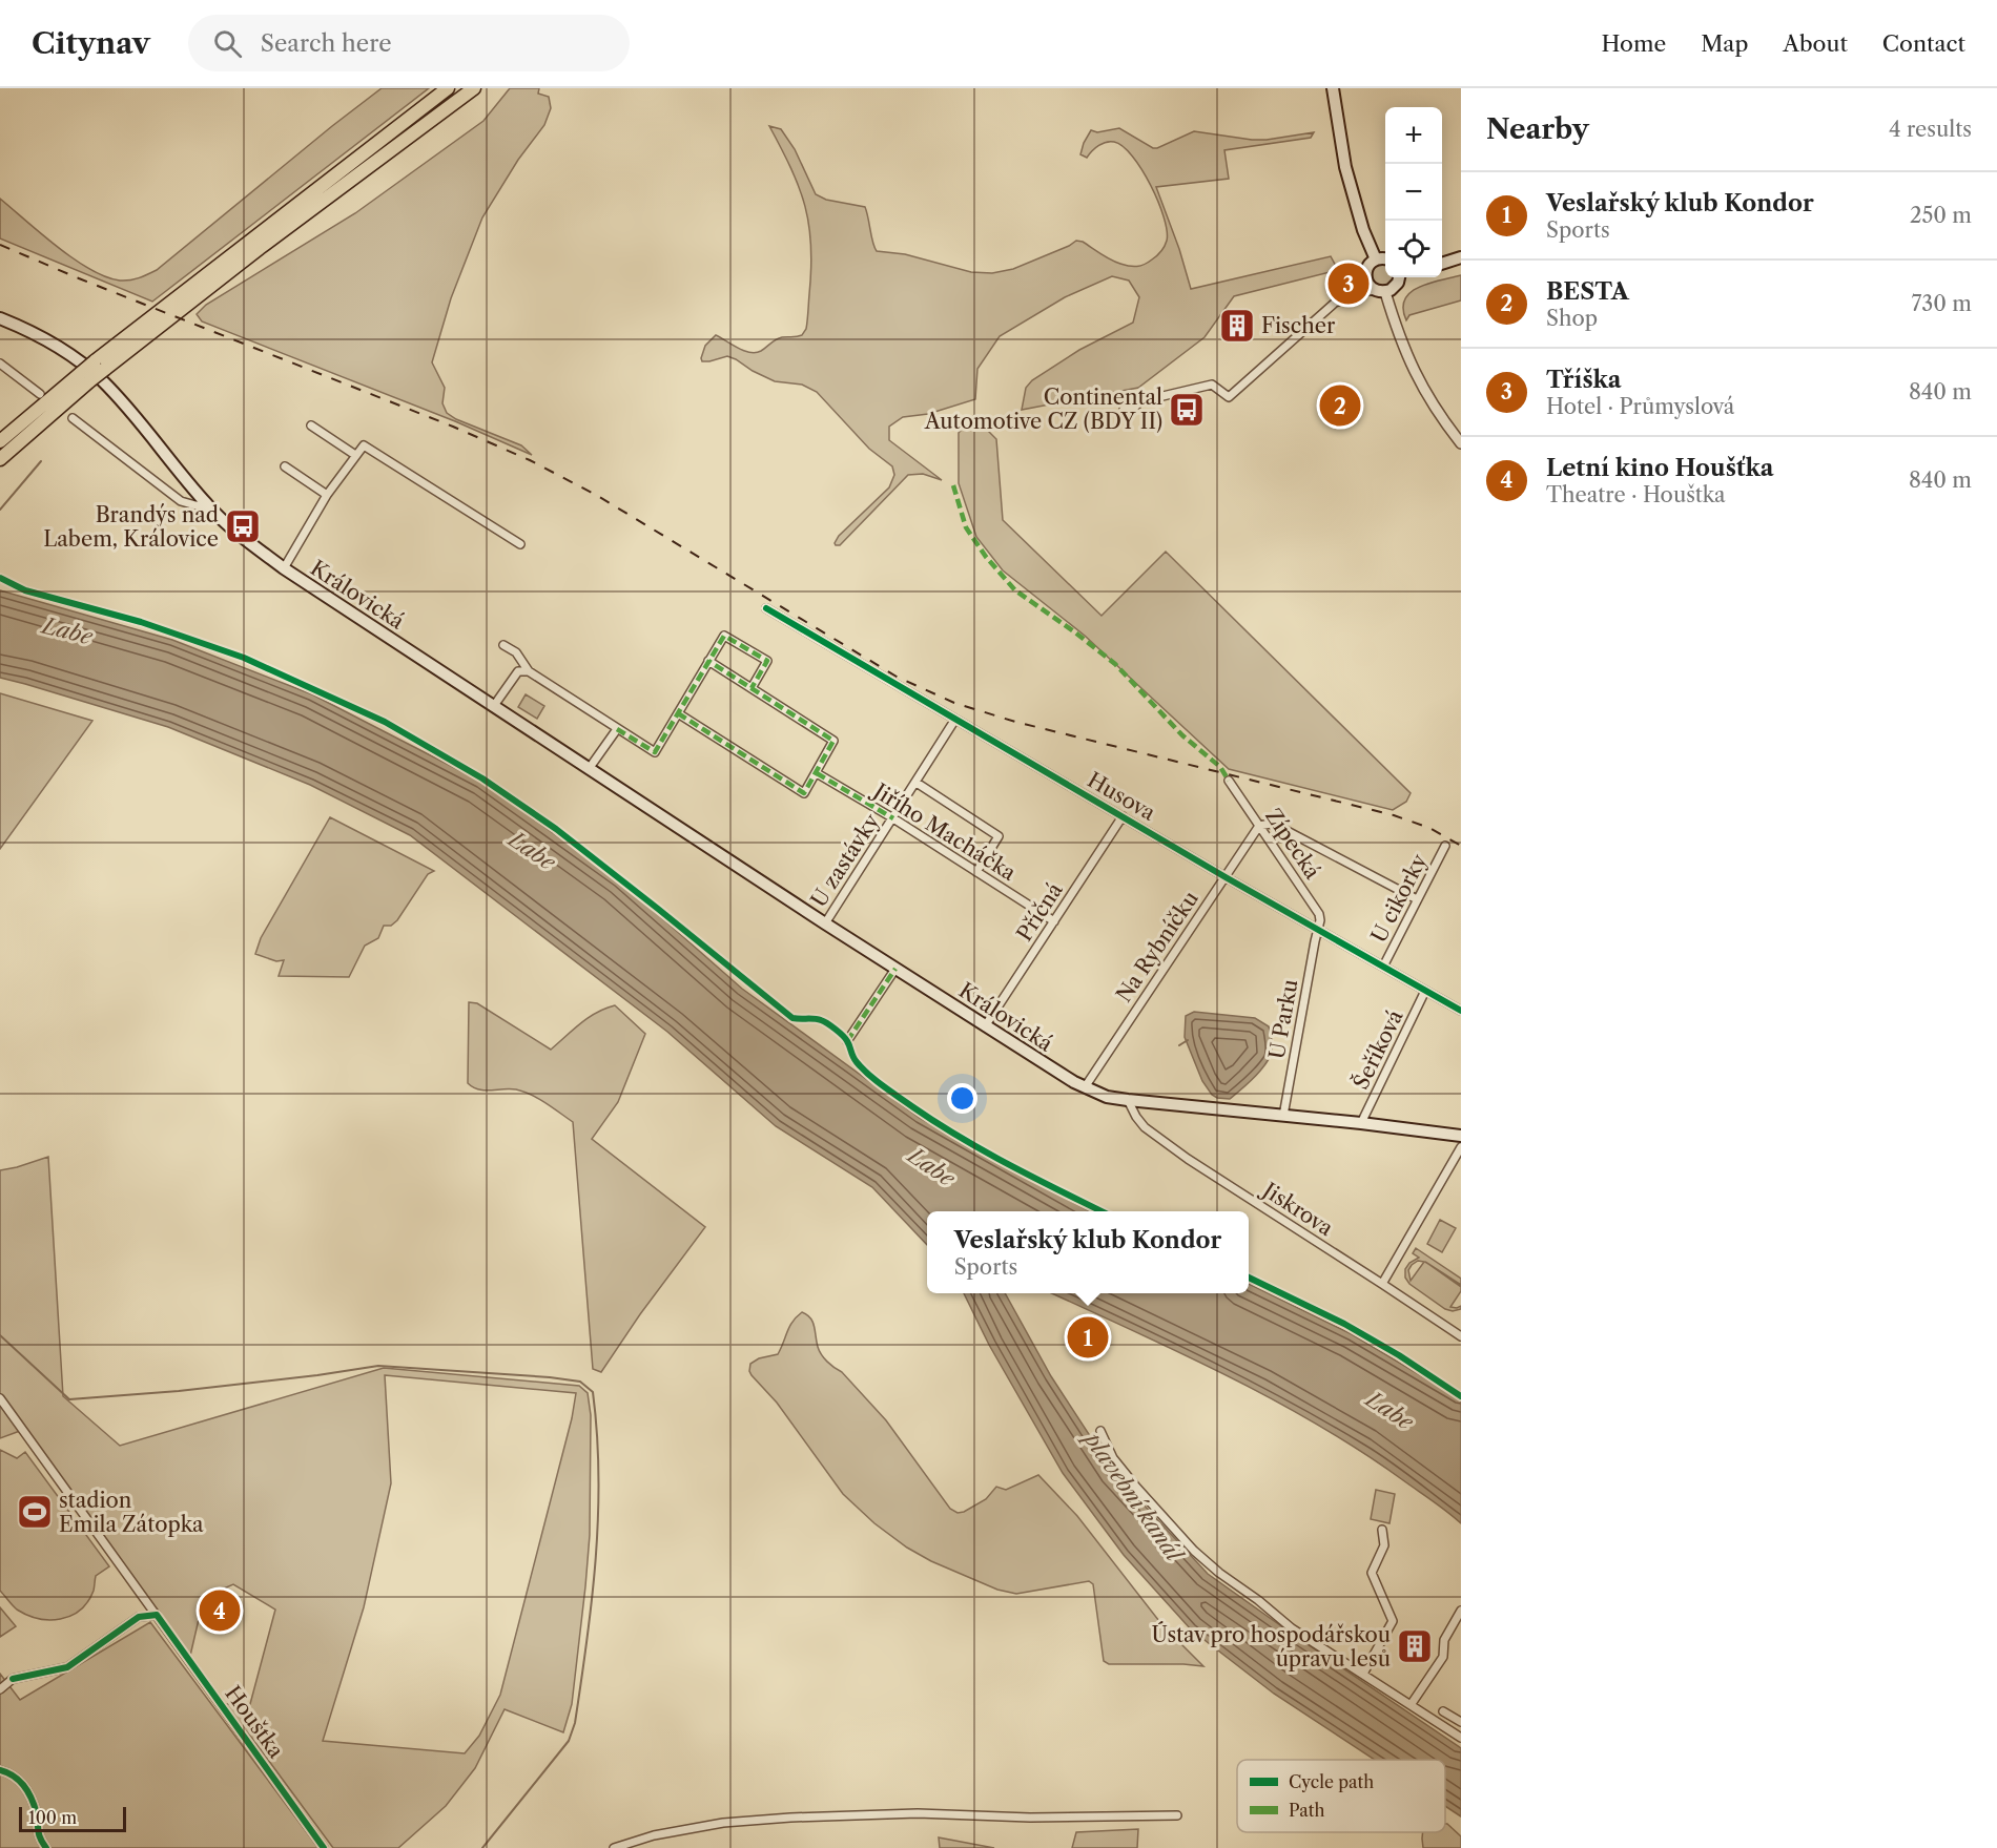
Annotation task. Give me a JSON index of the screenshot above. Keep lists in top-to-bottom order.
{
  "streets": {
    "main road": ["Královická"],
    "street": [
      "Husova",
      "Jiřího Macháčka",
      "Zípecká",
      "U zastávky",
      "U cikorky",
      "Příčná",
      "Na Rybníčku",
      "U Parku",
      "Šeříková",
      "Jiskrova",
      "Houštka"
    ]
  },
  "crossings": [
    ["Královická", "U zastávky"],
    ["Královická", "Příčná"],
    ["Královická", "Na Rybníčku"],
    ["Královická", "U Parku"],
    ["Královická", "Šeříková"],
    ["Královická", "Jiskrova"],
    ["Husova", "Zípecká"],
    ["Husova", "U zastávky"],
    ["Husova", "U cikorky"],
    ["Husova", "Příčná"],
    ["Husova", "Na Rybníčku"],
    ["Husova", "U Parku"],
    ["Husova", "Šeříková"],
    ["Jiřího Macháčka", "U zastávky"],
    ["Jiřího Macháčka", "Příčná"],
    ["Zípecká", "Na Rybníčku"],
    ["Zípecká", "U Parku"]
  ],
  "water": ["Labe", "plavební kanál"],
  "places": {
    "building": ["Fischer", "Ústav pro hospodářskou úpravu lesů"],
    "bus stop": ["Continental Automotive CZ (BDY II)", "Brandýs nad Labem, Královice"],
    "sports": ["stadion Emila Zátopka"]
  },
  "legend": ["Cycle path", "Path"],
  "scale_bar": "100 m",
  "page": {
    "header": "Citynav",
    "search": "Search here",
    "nav": [
      "Home",
      "Map",
      "About",
      "Contact"
    ],
    "heading": ["Nearby", "4 results"],
    "map_buttons": ["+", "−"],
    "list": [
      {
        "mark": "1",
        "name": "Veslařský klub Kondor",
        "note": "Sports",
        "value": "250 m"
      },
      {
        "mark": "2",
        "name": "BESTA",
        "note": "Shop",
        "value": "730 m"
      },
      {
        "mark": "3",
        "name": "Tříška",
        "note": "Hotel · Průmyslová",
        "value": "840 m"
      },
      {
        "mark": "4",
        "name": "Letní kino Houšťka",
        "note": "Theatre · Houštka",
        "value": "840 m"
      }
    ],
    "pins": [
      "3",
      "2",
      "1",
      "4"
    ],
    "popup": ["Veslařský klub Kondor", "Sports"],
    "scale": "100 m"
  }
}
